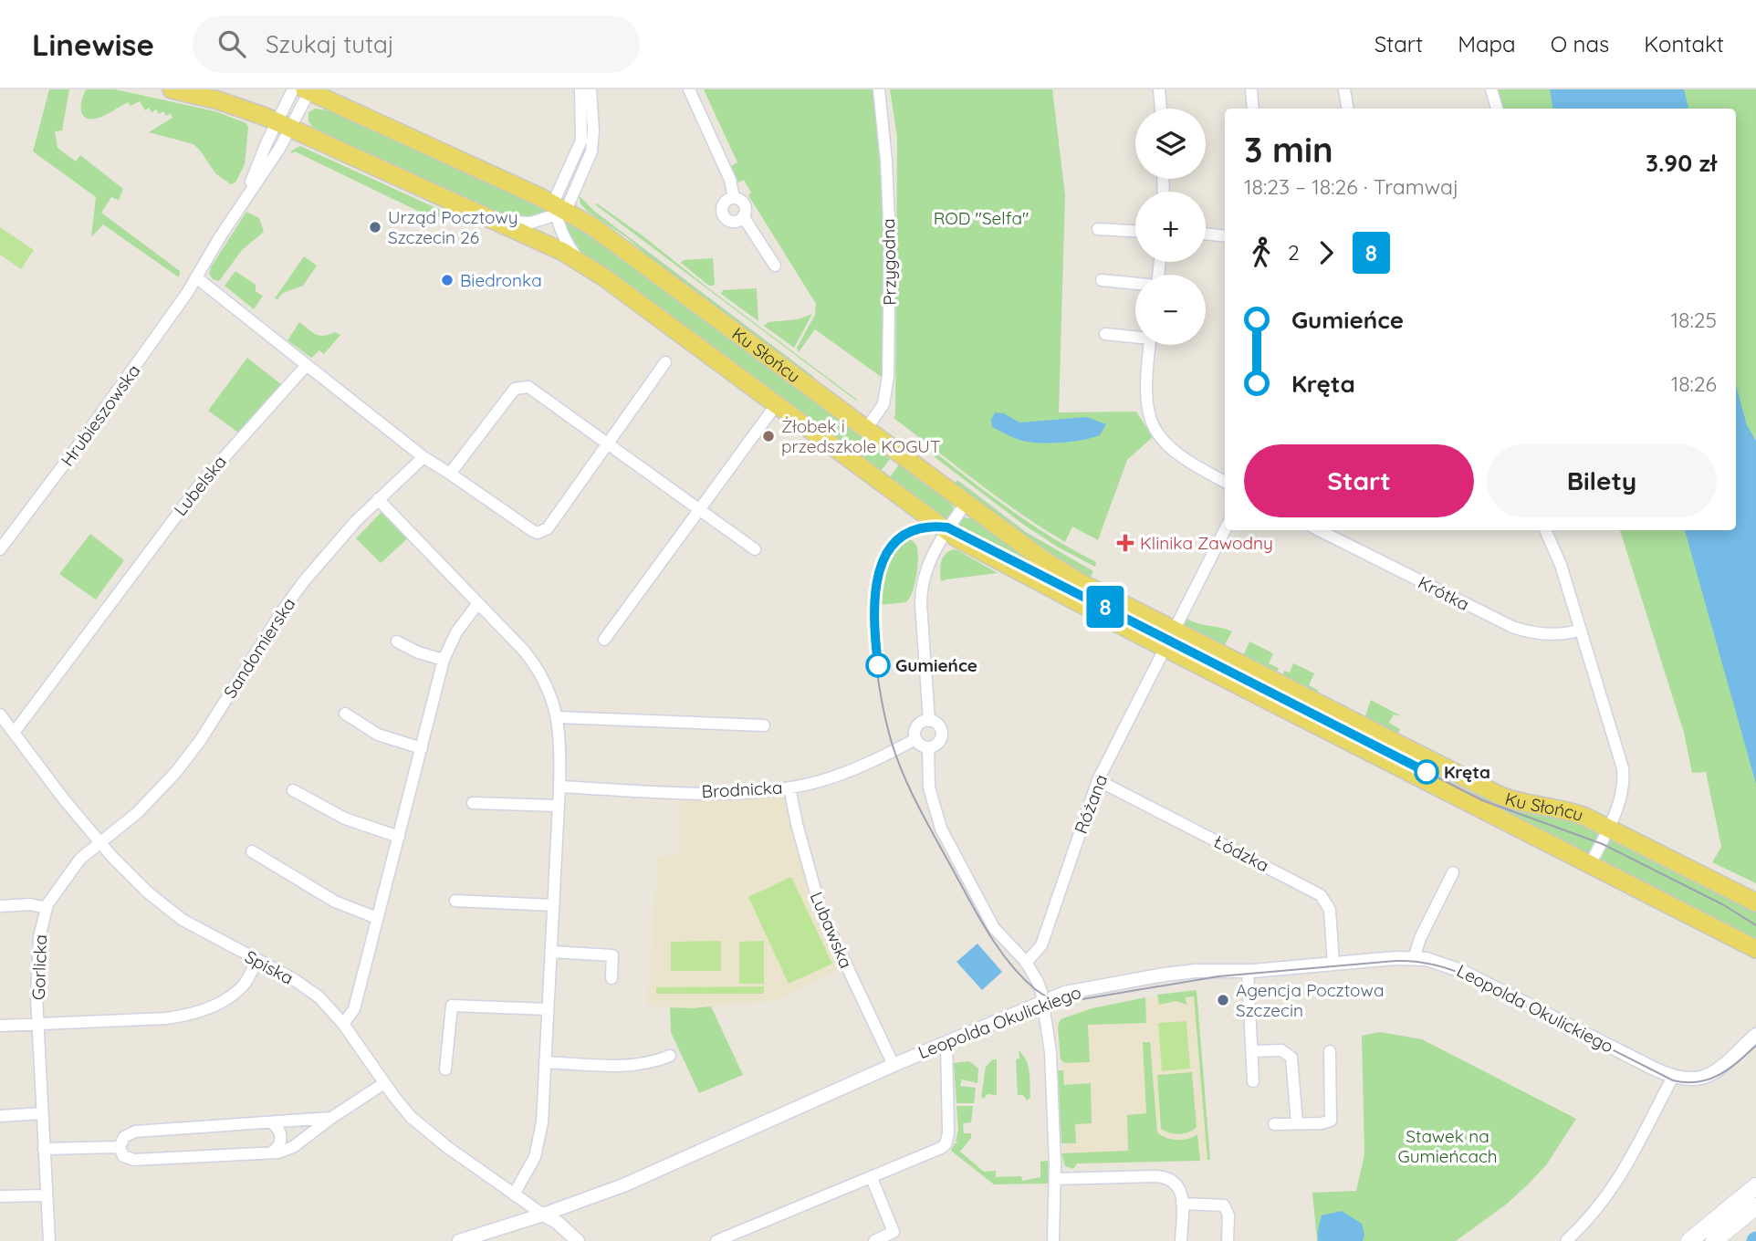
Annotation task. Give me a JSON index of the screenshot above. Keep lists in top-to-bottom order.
{
  "streets": {
    "main road": ["Ku Słońcu"],
    "street": [
      "Przygodna",
      "Hrubieszowska",
      "Lubelska",
      "Krótka",
      "Sandomierska",
      "Brodnicka",
      "Różana",
      "Łódzka",
      "Lubawska",
      "Gorlicka",
      "Spiska",
      "Leopolda Okulickiego"
    ]
  },
  "crossings": [
    ["Przygodna", "Ku Słońcu"],
    ["Ku Słońcu", "Hrubieszowska"],
    ["Ku Słońcu", "Różana"],
    ["Lubelska", "Spiska"],
    ["Sandomierska", "Gorlicka"],
    ["Sandomierska", "Spiska"],
    ["Brodnicka", "Lubawska"],
    ["Różana", "Łódzka"],
    ["Łódzka", "Leopolda Okulickiego"],
    ["Lubawska", "Leopolda Okulickiego"],
    ["Gorlicka", "Spiska"],
    ["Spiska", "Leopolda Okulickiego"]
  ],
  "parks": ["ROD \"Selfa\"", "Stawek na Gumieńcach"],
  "places": {
    "other": [
      "Urząd Pocztowy Szczecin 26",
      "Biedronka",
      "Żłobek i przedszkole KOGUT",
      "Gumieńce",
      "Kręta",
      "Agencja Pocztowa Szczecin"
    ],
    "health": ["Klinika Zawodny"]
  },
  "lines": ["tram line 8"],
  "page": {
    "header": "Linewise",
    "search": "Szukaj tutaj",
    "nav": [
      "Start",
      "Mapa",
      "O nas",
      "Kontakt"
    ],
    "on_map": "8",
    "map_buttons": ["+", "−"],
    "heading": ["3 min", "18:23 – 18:26 · Tramwaj", "3.90 zł"],
    "legs": ["2", "8"],
    "list": [
      {
        "name": "Gumieńce",
        "value": "18:25"
      },
      {
        "name": "Kręta",
        "value": "18:26"
      }
    ],
    "buttons": ["Start", "Bilety"]
  }
}
